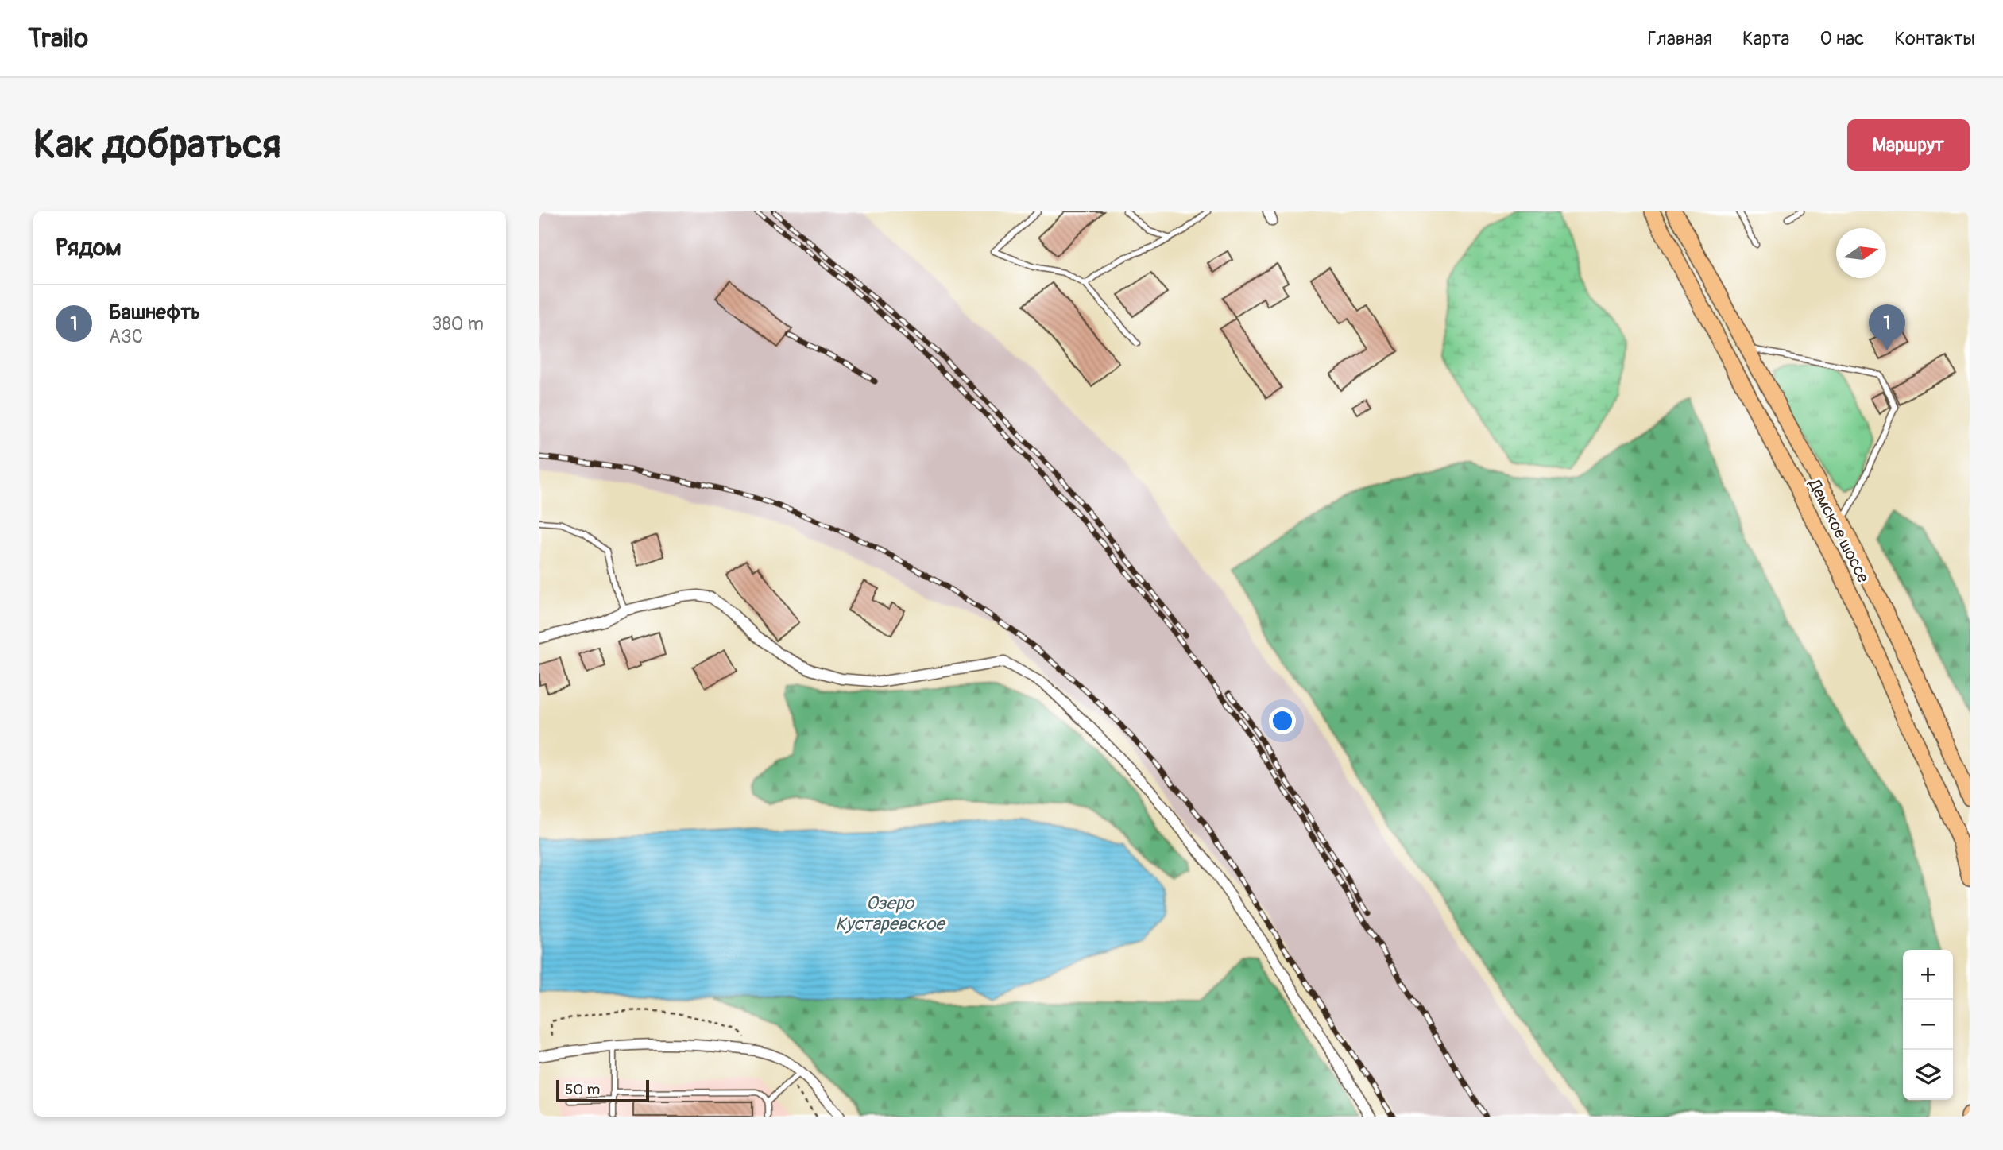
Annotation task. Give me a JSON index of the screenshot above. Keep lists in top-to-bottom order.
{
  "streets": {
    "main road": ["Демское шоссе"]
  },
  "water": ["Озеро Кустаревское"],
  "scale_bar": "50 m",
  "north": "right",
  "page": {
    "header": "Trailo",
    "nav": [
      "Главная",
      "Карта",
      "О нас",
      "Контакты"
    ],
    "buttons": "Маршрут",
    "title": "Как добраться",
    "heading": "Рядом",
    "list": [
      {
        "mark": "1",
        "name": "Башнефть",
        "note": "АЗС",
        "value": "380 m"
      }
    ],
    "pins": "1",
    "map_buttons": ["+", "−"],
    "scale": "50 m"
  }
}
